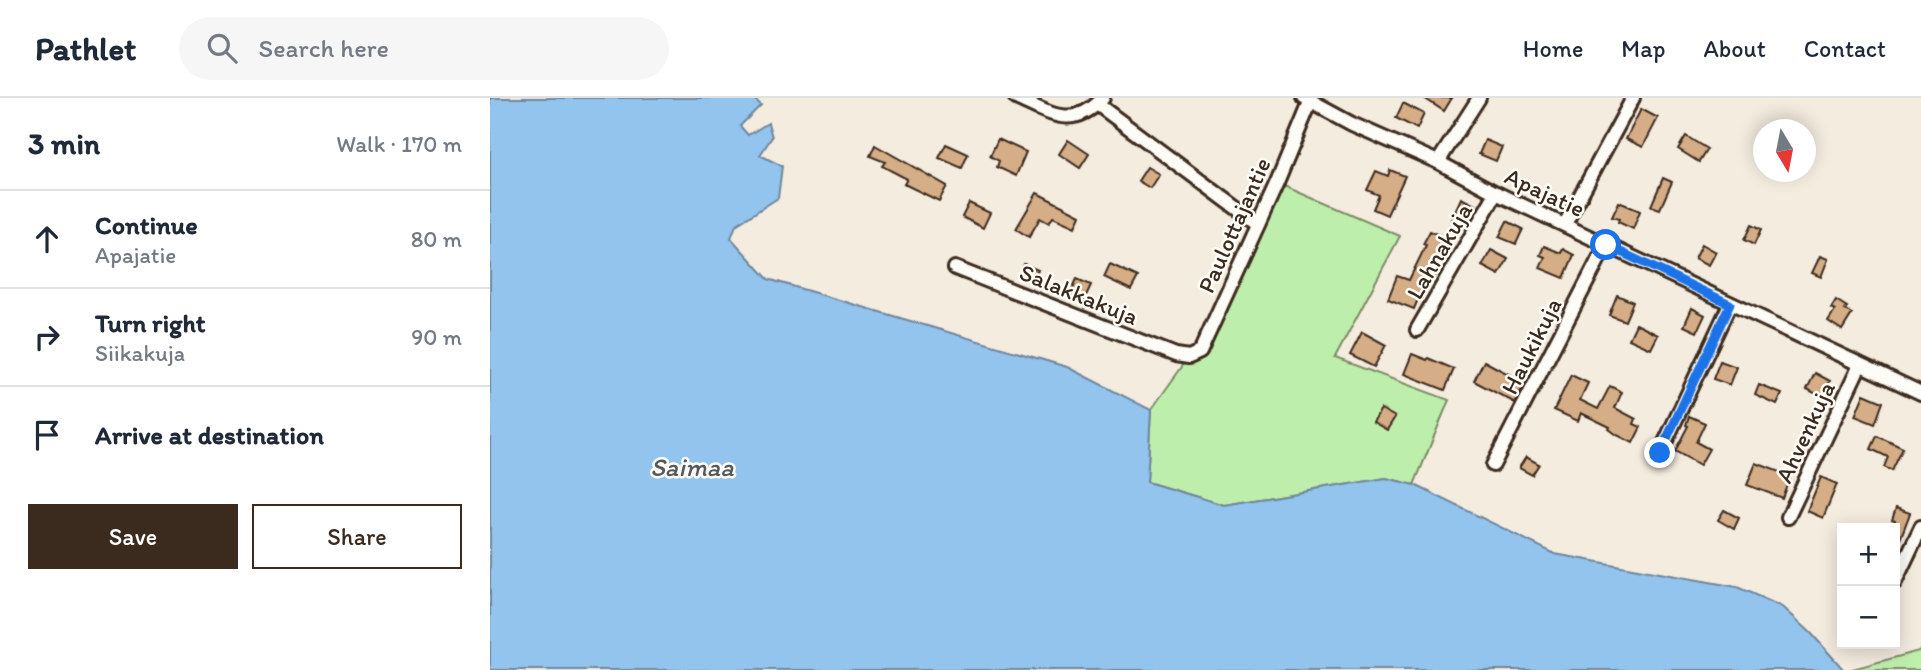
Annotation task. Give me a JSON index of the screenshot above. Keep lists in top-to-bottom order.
{
  "streets": {
    "street": [
      "Apajatie",
      "Paulottajantie",
      "Lahnakuja",
      "Salakkakuja",
      "Haukikuja",
      "Ahvenkuja"
    ]
  },
  "crossings": [
    ["Apajatie", "Paulottajantie"],
    ["Apajatie", "Lahnakuja"],
    ["Apajatie", "Haukikuja"],
    ["Apajatie", "Ahvenkuja"],
    ["Paulottajantie", "Salakkakuja"]
  ],
  "water": ["Saimaa"],
  "north": "bottom",
  "page": {
    "header": "Pathlet",
    "search": "Search here",
    "nav": [
      "Home",
      "Map",
      "About",
      "Contact"
    ],
    "heading": ["3 min", "Walk · 170 m"],
    "list": [
      ["Continue", "Apajatie", "80 m"],
      ["Turn right", "Siikakuja", "90 m"],
      "Arrive at destination"
    ],
    "buttons": ["Save", "Share"],
    "map_buttons": ["+", "−"]
  }
}
